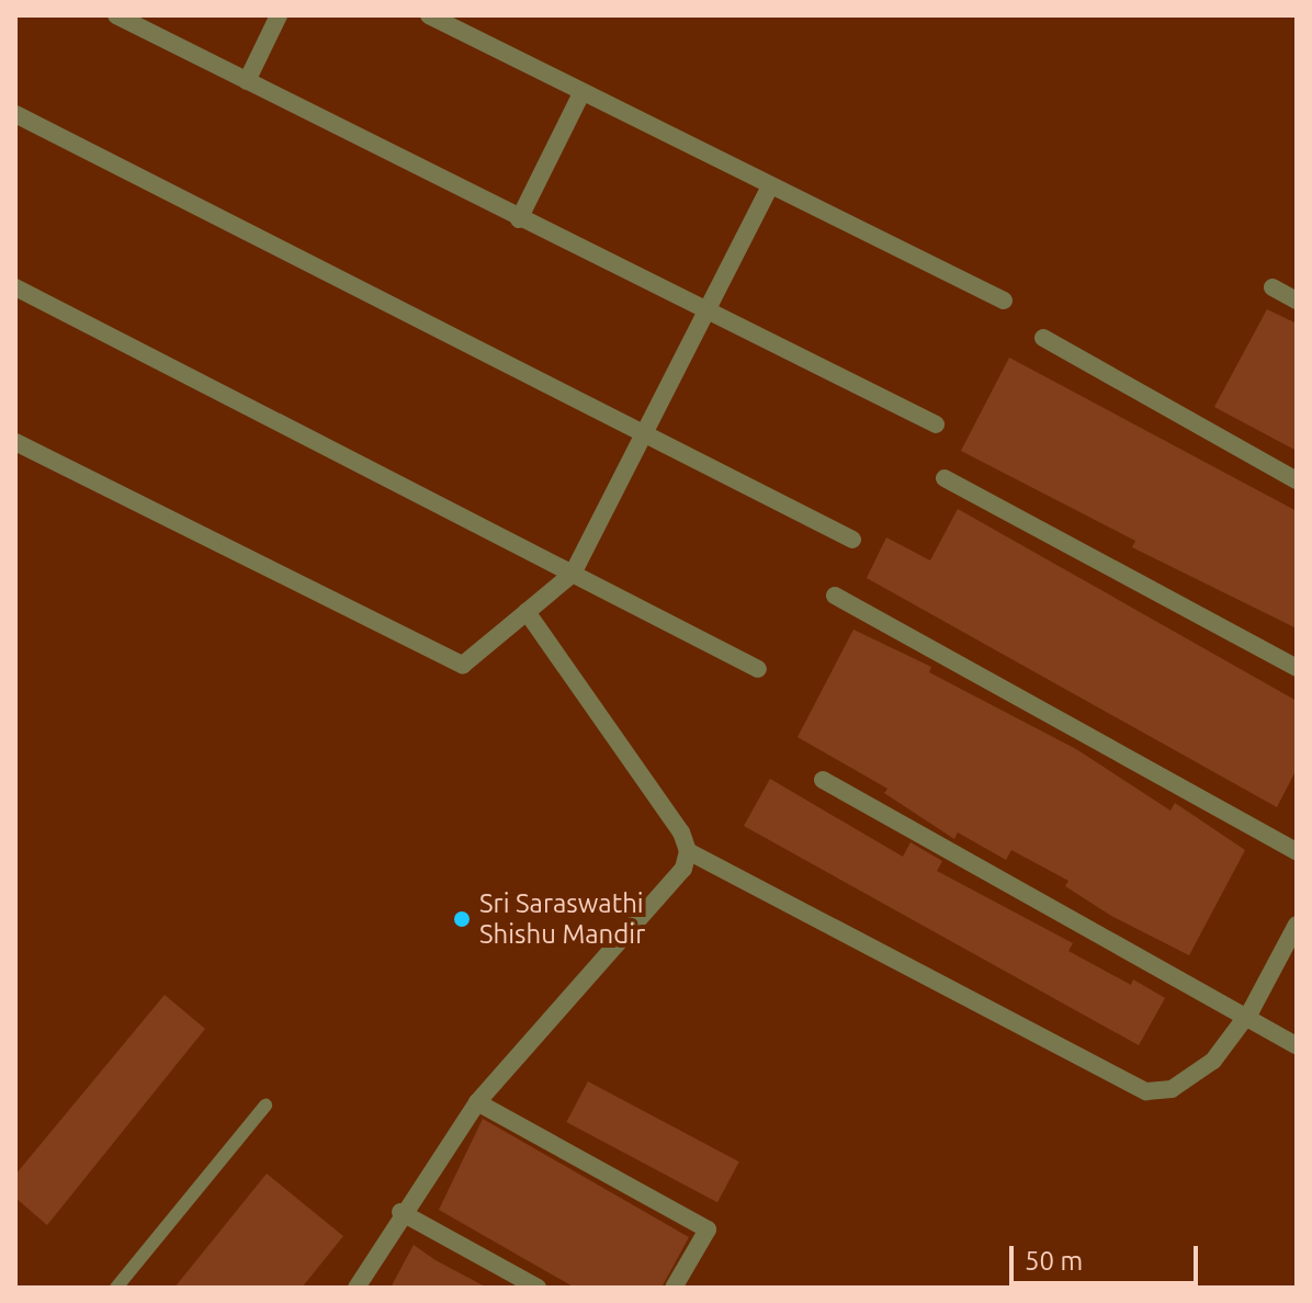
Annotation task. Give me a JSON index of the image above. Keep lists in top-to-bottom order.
{
  "places": ["Sri Saraswathi Shishu Mandir"],
  "scale_bar": "50 m"
}
